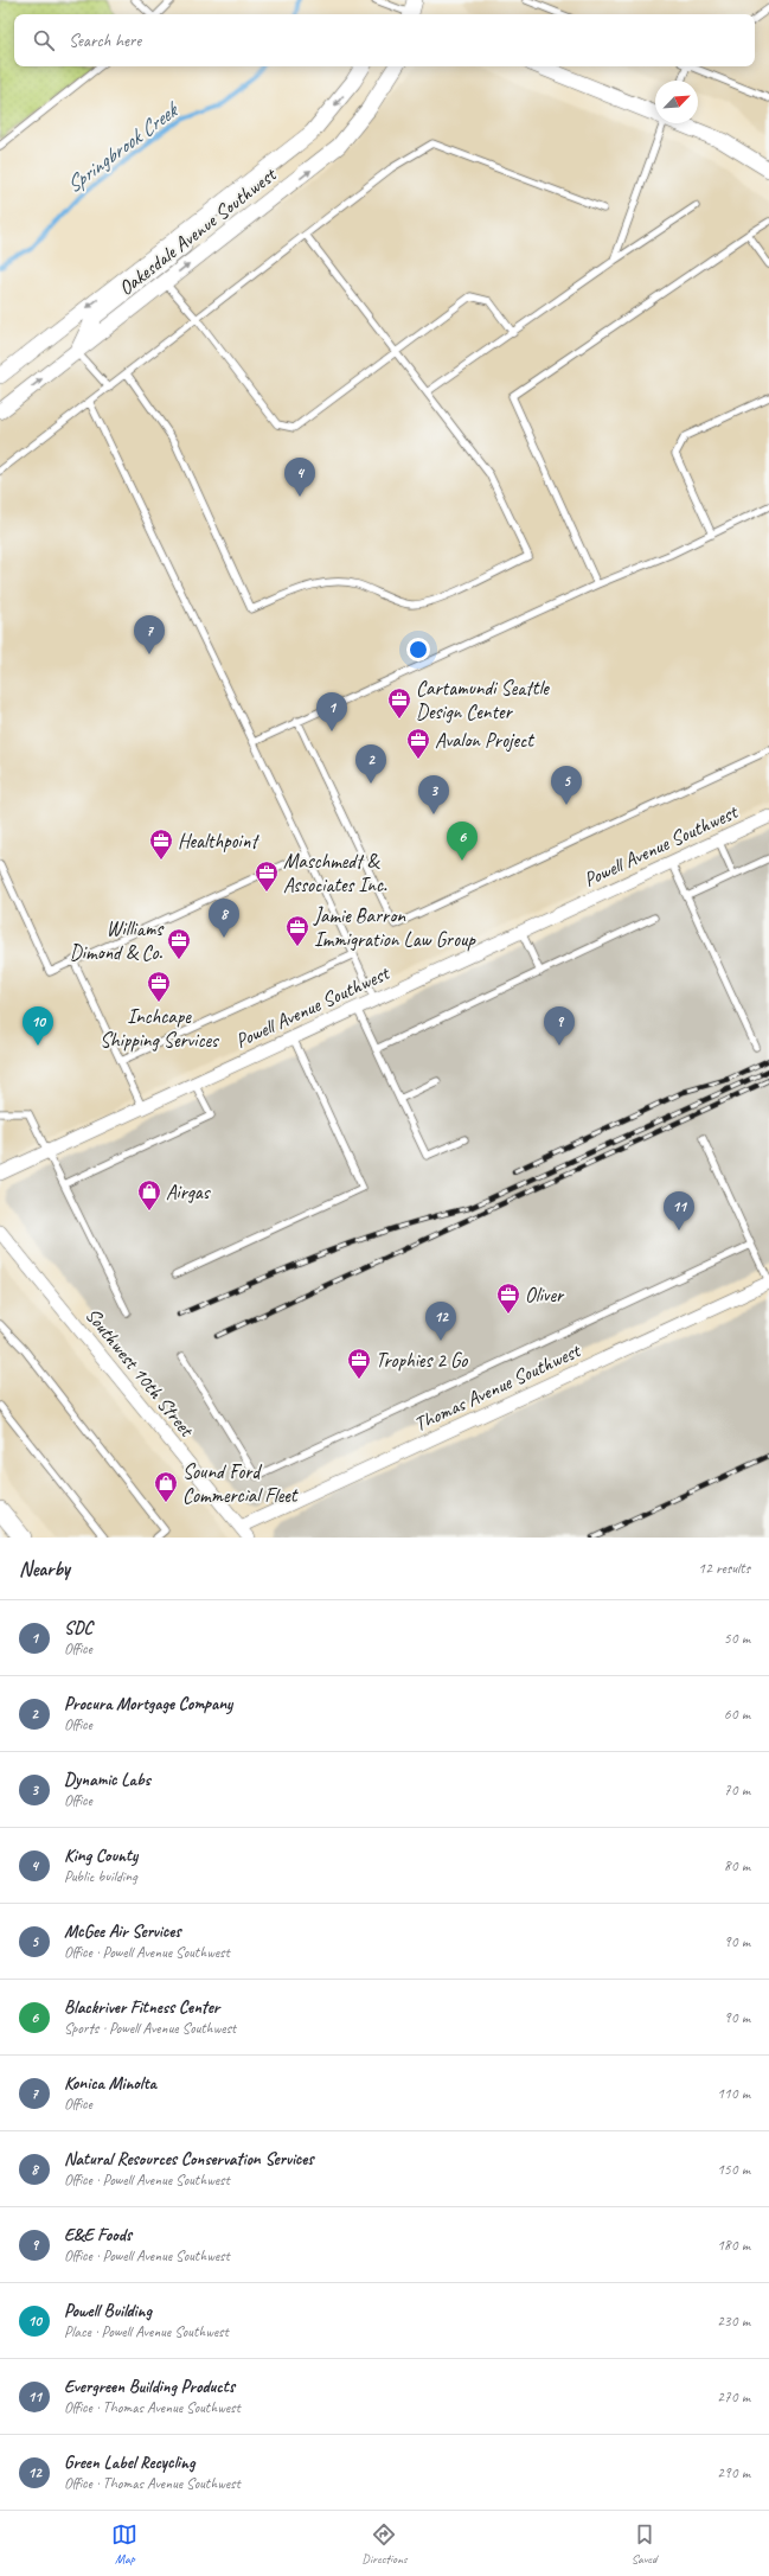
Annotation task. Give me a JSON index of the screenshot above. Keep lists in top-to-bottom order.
{
  "streets": {
    "street": [
      "Oakesdale Avenue Southwest",
      "Powell Avenue Southwest",
      "Southwest 10th Street",
      "Thomas Avenue Southwest"
    ]
  },
  "crossings": [
    ["Southwest 10th Street", "Thomas Avenue Southwest"]
  ],
  "water": ["Springbrook Creek"],
  "places": {
    "office": [
      "Cartamundi Seattle Design Center",
      "Avalon Project",
      "Healthpoint",
      "Maschmedt & Associates Inc.",
      "Jamie Barron Immigration Law Group",
      "Williams Dimond & Co.",
      "Inchcape Shipping Services",
      "Oliver",
      "Trophies 2 Go"
    ],
    "shop": ["Airgas", "Sound Ford Commercial Fleet"]
  },
  "north": "top right",
  "page": {
    "search": "Search here",
    "pins": [
      "4",
      "7",
      "1",
      "2",
      "5",
      "3",
      "6",
      "8",
      "9",
      "10",
      "11",
      "12"
    ],
    "heading": ["Nearby", "12 results"],
    "list": [
      {
        "mark": "1",
        "name": "SDC",
        "note": "Office",
        "value": "50 m"
      },
      {
        "mark": "2",
        "name": "Procura Mortgage Company",
        "note": "Office",
        "value": "60 m"
      },
      {
        "mark": "3",
        "name": "Dynamic Labs",
        "note": "Office",
        "value": "70 m"
      },
      {
        "mark": "4",
        "name": "King County",
        "note": "Public building",
        "value": "80 m"
      },
      {
        "mark": "5",
        "name": "McGee Air Services",
        "note": "Office · Powell Avenue Southwest",
        "value": "90 m"
      },
      {
        "mark": "6",
        "name": "Blackriver Fitness Center",
        "note": "Sports · Powell Avenue Southwest",
        "value": "90 m"
      },
      {
        "mark": "7",
        "name": "Konica Minolta",
        "note": "Office",
        "value": "110 m"
      },
      {
        "mark": "8",
        "name": "Natural Resources Conservation Services",
        "note": "Office · Powell Avenue Southwest",
        "value": "150 m"
      },
      {
        "mark": "9",
        "name": "E&E Foods",
        "note": "Office · Powell Avenue Southwest",
        "value": "180 m"
      },
      {
        "mark": "10",
        "name": "Powell Building",
        "note": "Place · Powell Avenue Southwest",
        "value": "230 m"
      },
      {
        "mark": "11",
        "name": "Evergreen Building Products",
        "note": "Office · Thomas Avenue Southwest",
        "value": "270 m"
      },
      {
        "mark": "12",
        "name": "Green Label Recycling",
        "note": "Office · Thomas Avenue Southwest",
        "value": "290 m"
      }
    ],
    "nav": ["Map", "Directions", "Saved"]
  }
}
